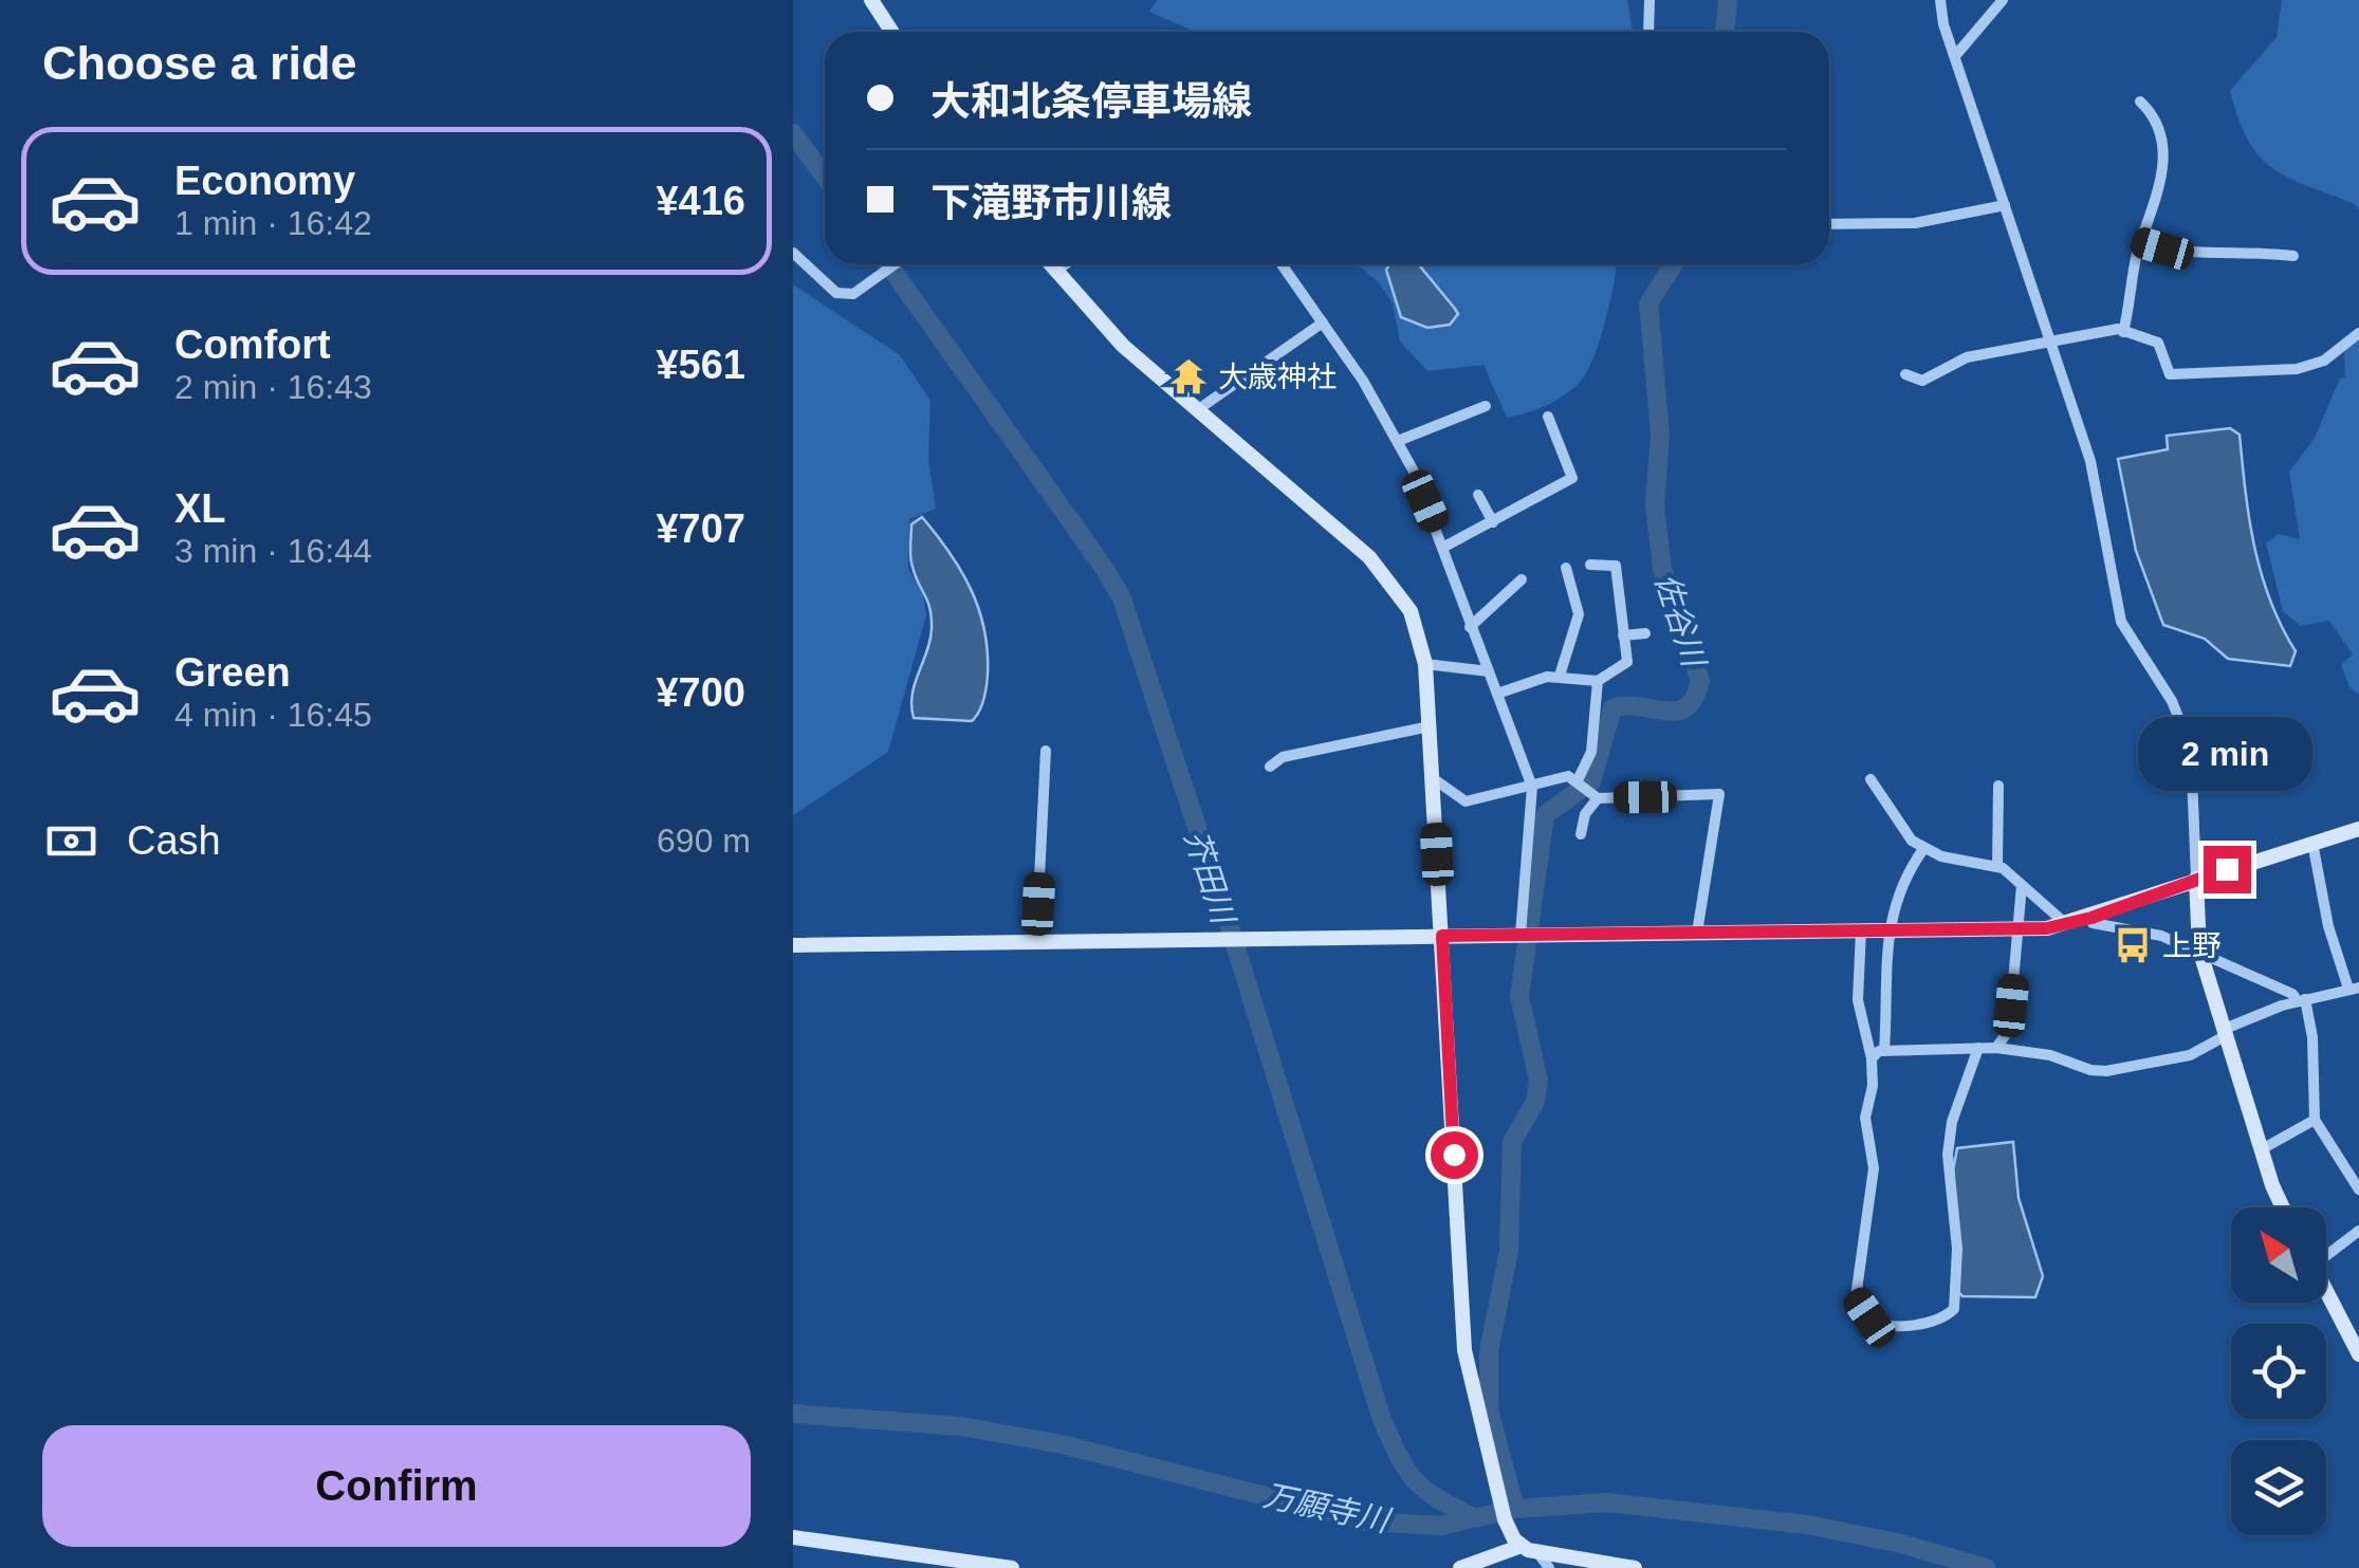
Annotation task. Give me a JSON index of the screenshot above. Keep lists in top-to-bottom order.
{
  "water": ["佐谷川", "芥田川", "万願寺川"],
  "places": {
    "temple": ["大歳神社"],
    "bus stop": ["上野"]
  },
  "north": "top left",
  "page": {
    "heading": "Choose a ride",
    "banner": ["大和北条停車場線", "下滝野市川線"],
    "list": [
      {
        "name": "Economy",
        "note": "1 min · 16:42",
        "value": "¥416"
      },
      {
        "name": "Comfort",
        "note": "2 min · 16:43",
        "value": "¥561"
      },
      {
        "name": "XL",
        "note": "3 min · 16:44",
        "value": "¥707"
      },
      {
        "name": "Green",
        "note": "4 min · 16:45",
        "value": "¥700"
      }
    ],
    "bubble": "2 min",
    "pay": ["Cash", "690 m"],
    "buttons": "Confirm"
  }
}
